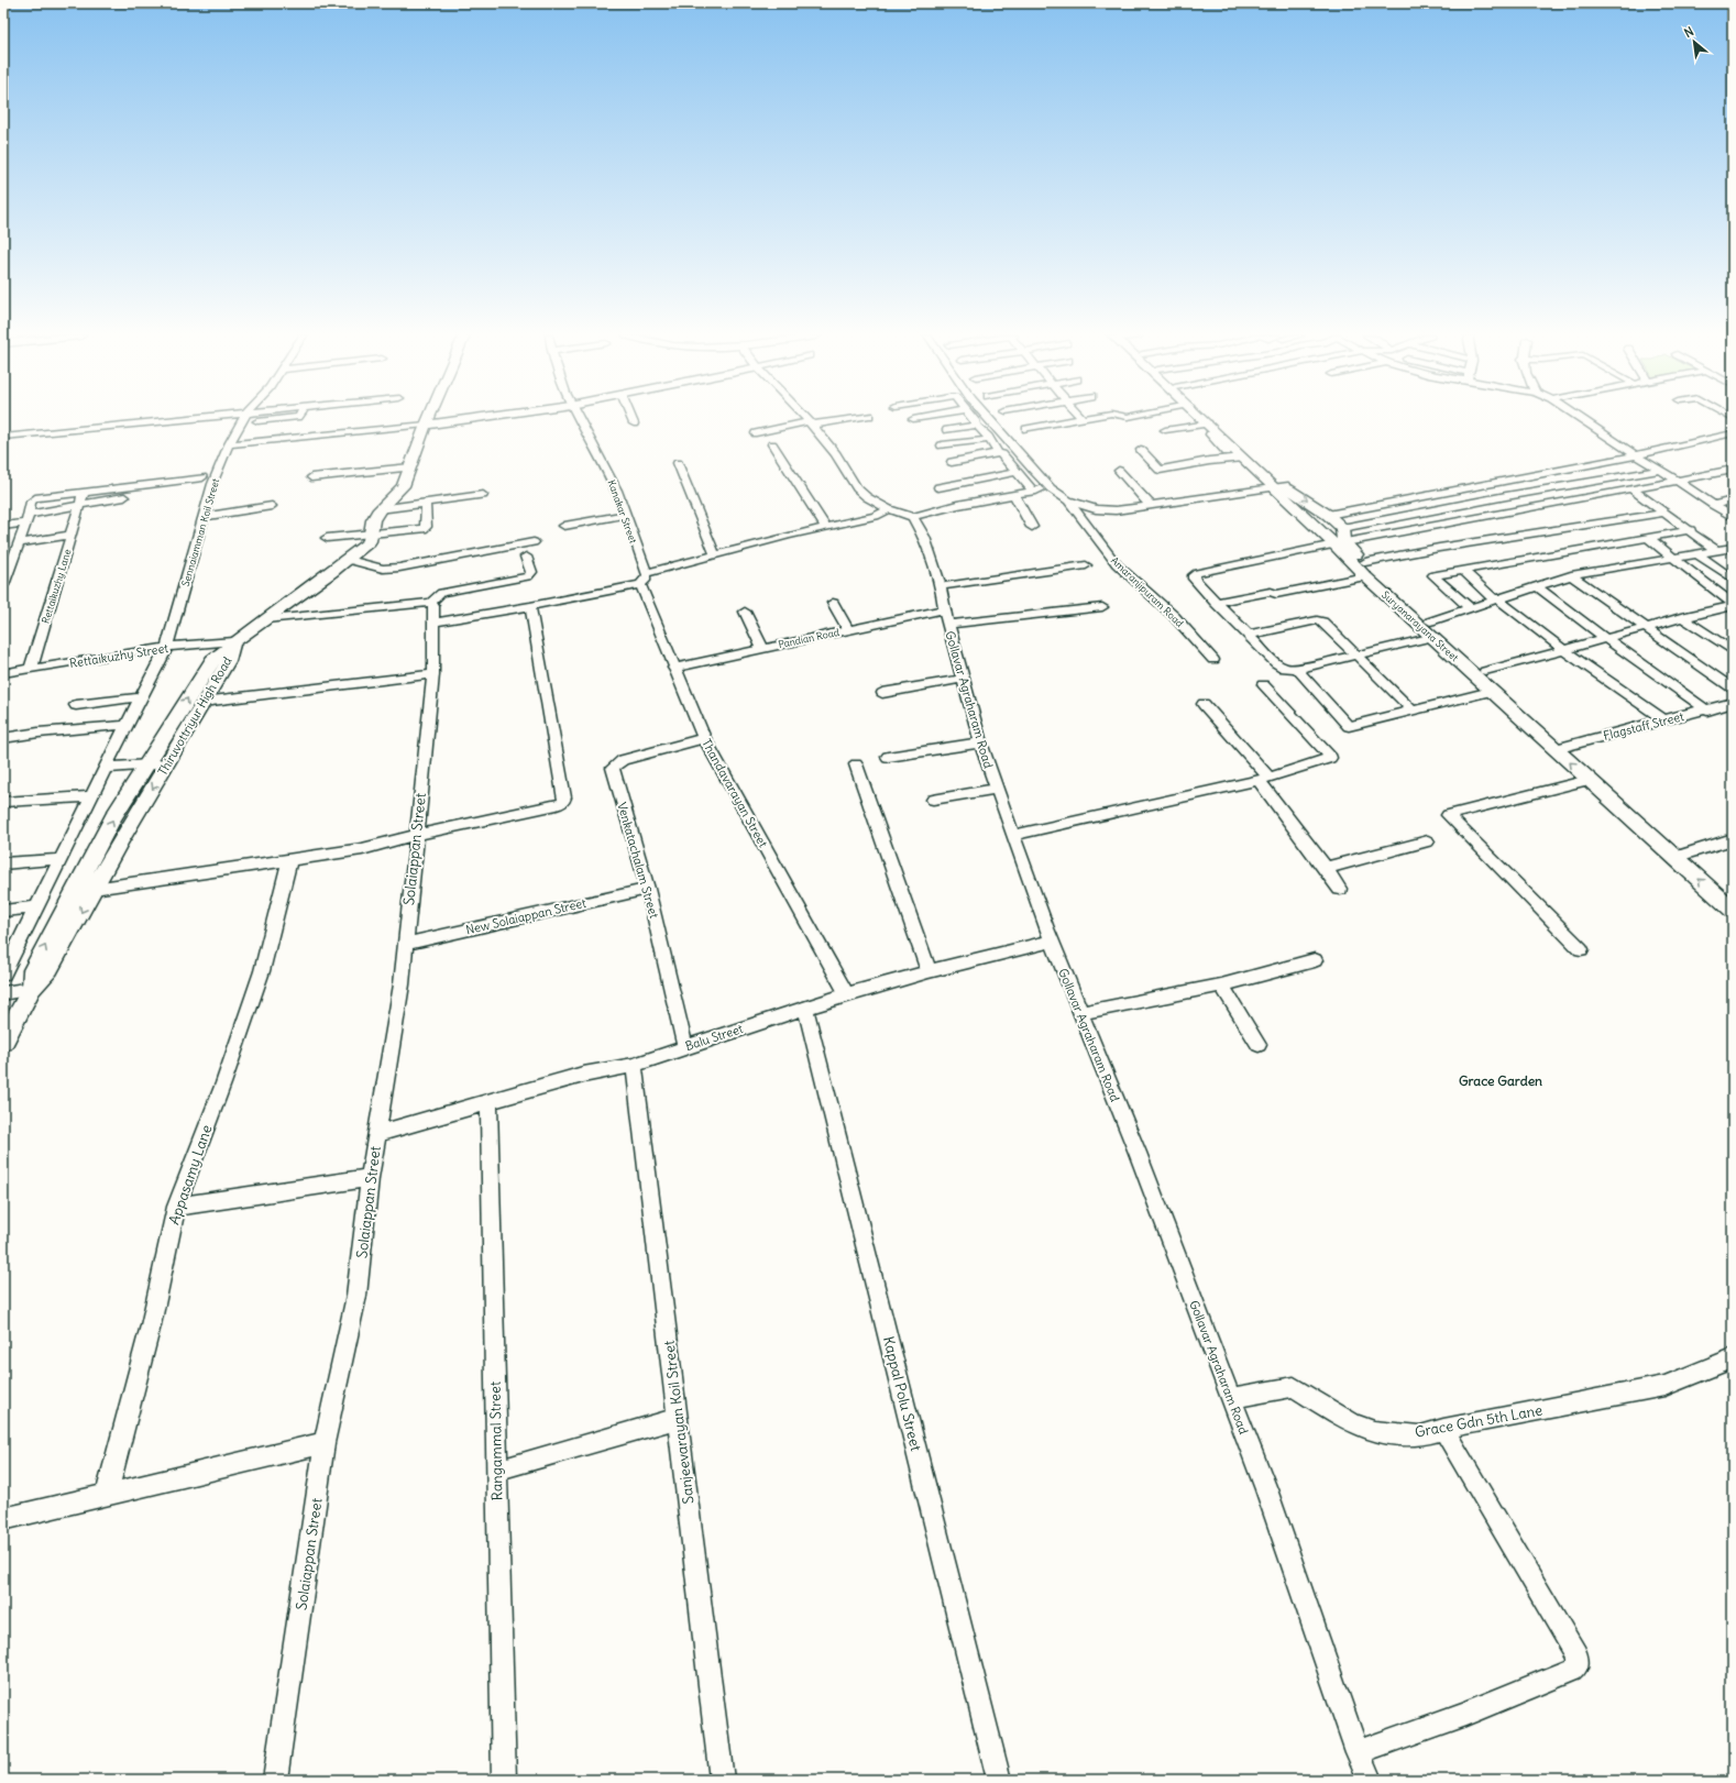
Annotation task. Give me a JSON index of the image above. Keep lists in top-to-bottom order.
{
  "streets": {
    "main road": ["Suryanarayana Street", "Thiruvottriyur High Road"],
    "street": [
      "Kanakar Street",
      "Sennaiamman Koil Street",
      "Rettaikuzhy Lane",
      "Amaranjipuram Road",
      "Pandian Road",
      "Rettaikuzhy Street",
      "Gollavar Agraharam Road",
      "Flagstaff Street",
      "Thandavarayan Street",
      "Solaiappan Street",
      "Venkatachalam Street",
      "New Solaiappan Street",
      "Balu Street",
      "Appasamy Lane",
      "Kappal Polu Street",
      "Grace Gdn 5th Lane",
      "Sanjeevarayan Koil Street",
      "Rangammal Street"
    ]
  },
  "crossings": [
    ["Kanakar Street", "Thandavarayan Street"],
    ["Sennaiamman Koil Street", "Rettaikuzhy Street"],
    ["Rettaikuzhy Lane", "Rettaikuzhy Street"],
    ["Suryanarayana Street", "Flagstaff Street"],
    ["Pandian Road", "Gollavar Agraharam Road"],
    ["Pandian Road", "Thandavarayan Street"],
    ["Rettaikuzhy Street", "Thiruvottriyur High Road"],
    ["Gollavar Agraharam Road", "Balu Street"],
    ["Gollavar Agraharam Road", "Grace Gdn 5th Lane"],
    ["Thandavarayan Street", "Venkatachalam Street"],
    ["Thandavarayan Street", "Balu Street"],
    ["Solaiappan Street", "New Solaiappan Street"],
    ["Solaiappan Street", "Balu Street"],
    ["Venkatachalam Street", "New Solaiappan Street"],
    ["Venkatachalam Street", "Balu Street"],
    ["Balu Street", "Kappal Polu Street"],
    ["Balu Street", "Sanjeevarayan Koil Street"],
    ["Balu Street", "Rangammal Street"]
  ],
  "districts": ["Grace Garden"],
  "north": "top left"
}
